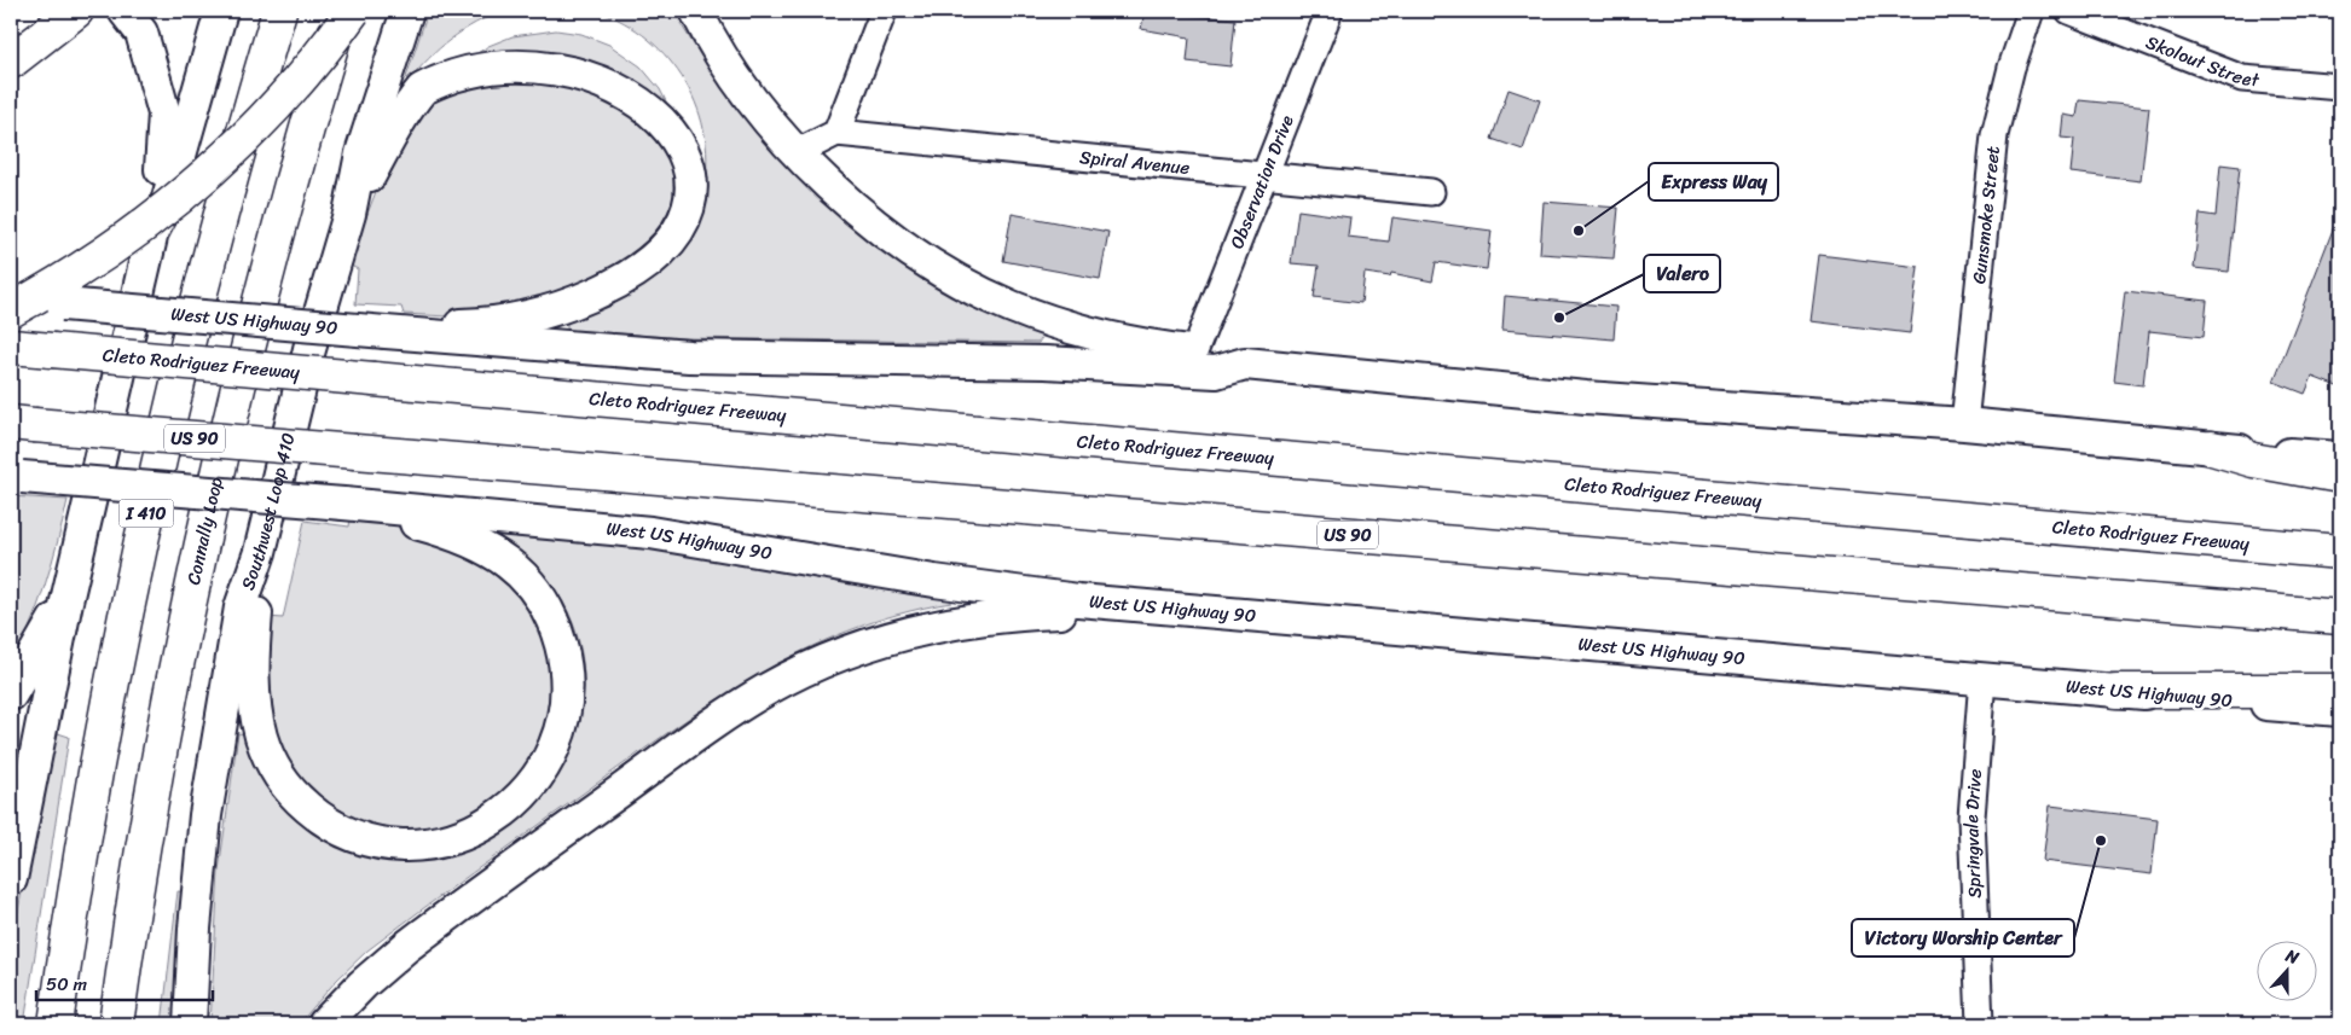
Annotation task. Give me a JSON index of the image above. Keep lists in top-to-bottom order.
{
  "streets": {
    "highway": [
      "Cleto Rodriguez Freeway",
      "US 90",
      "I 410",
      "Connally Loop"
    ],
    "main road": ["West US Highway 90", "Southwest Loop 410"],
    "street": [
      "Skolout Street",
      "Spiral Avenue",
      "Observation Drive",
      "Gunsmoke Street",
      "Springvale Drive"
    ]
  },
  "crossings": [
    ["Spiral Avenue", "Observation Drive"],
    ["Gunsmoke Street", "West US Highway 90"],
    ["West US Highway 90", "Springvale Drive"]
  ],
  "places": ["Express Way", "Valero", "Victory Worship Center"],
  "scale_bar": "50 m",
  "north": "top"
}
